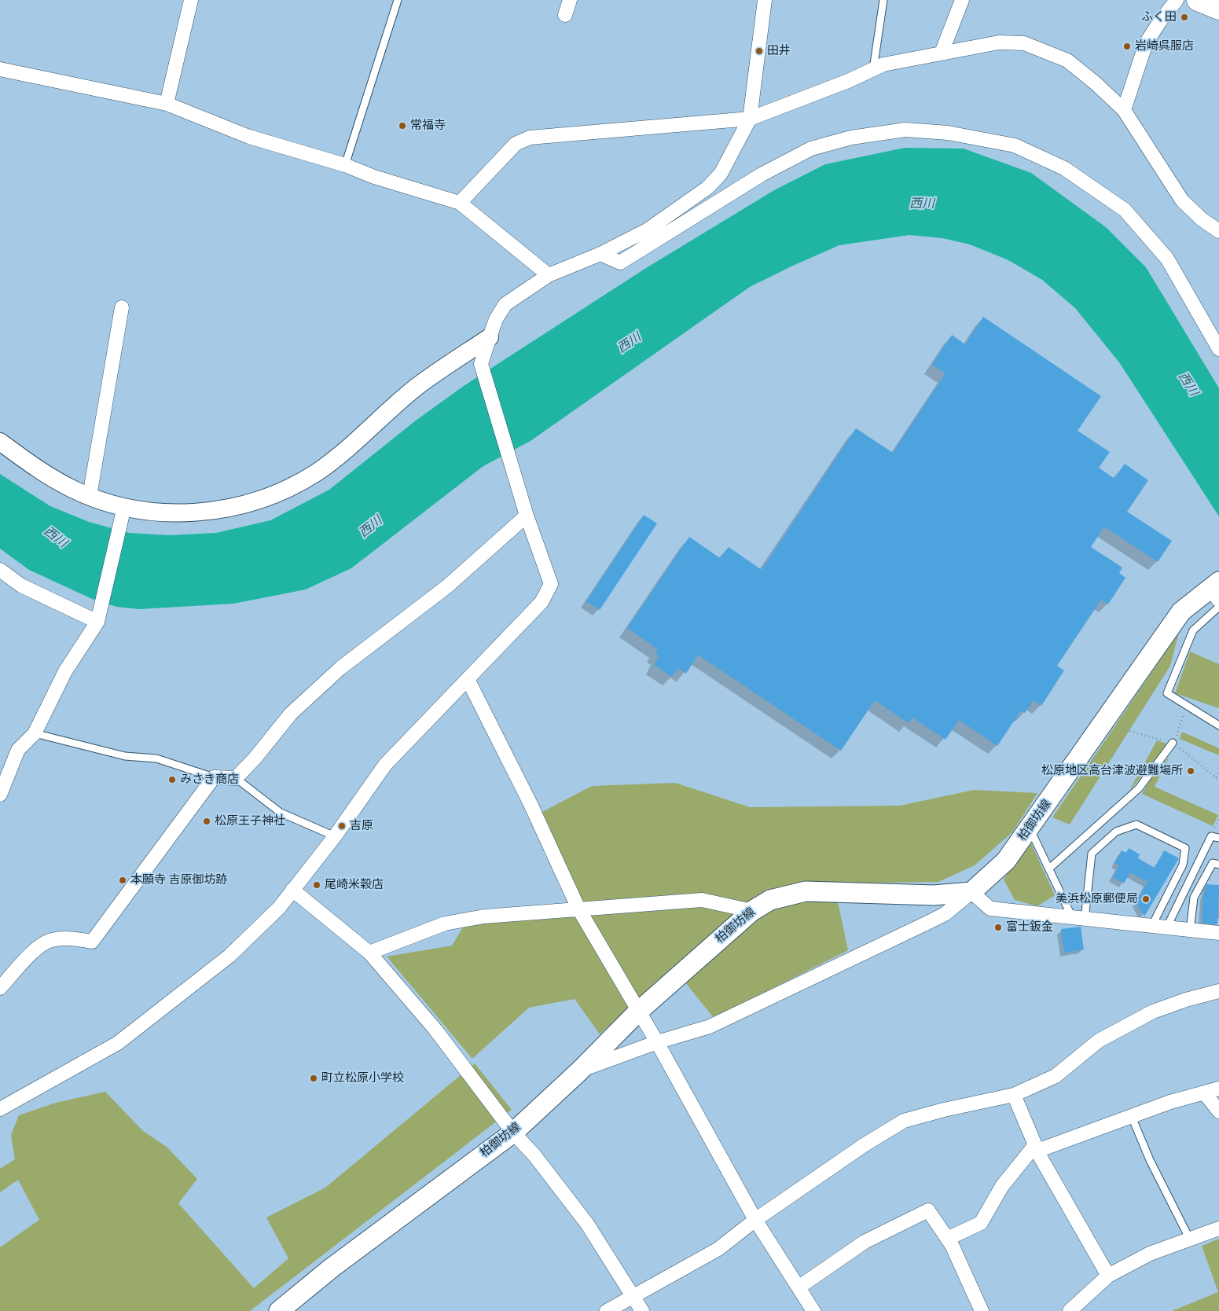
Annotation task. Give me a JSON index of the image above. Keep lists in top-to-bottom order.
{
  "streets": {
    "main road": ["柏御坊線"]
  },
  "water": ["西川"],
  "places": [
    "ふく田",
    "岩崎呉服店",
    "田井",
    "常福寺",
    "松原地区高台津波避難場所",
    "みさき商店",
    "松原王子神社",
    "吉原",
    "本願寺 吉原御坊跡",
    "尾崎米穀店",
    "美浜松原郵便局",
    "富士鈑金",
    "町立松原小学校"
  ]
}
